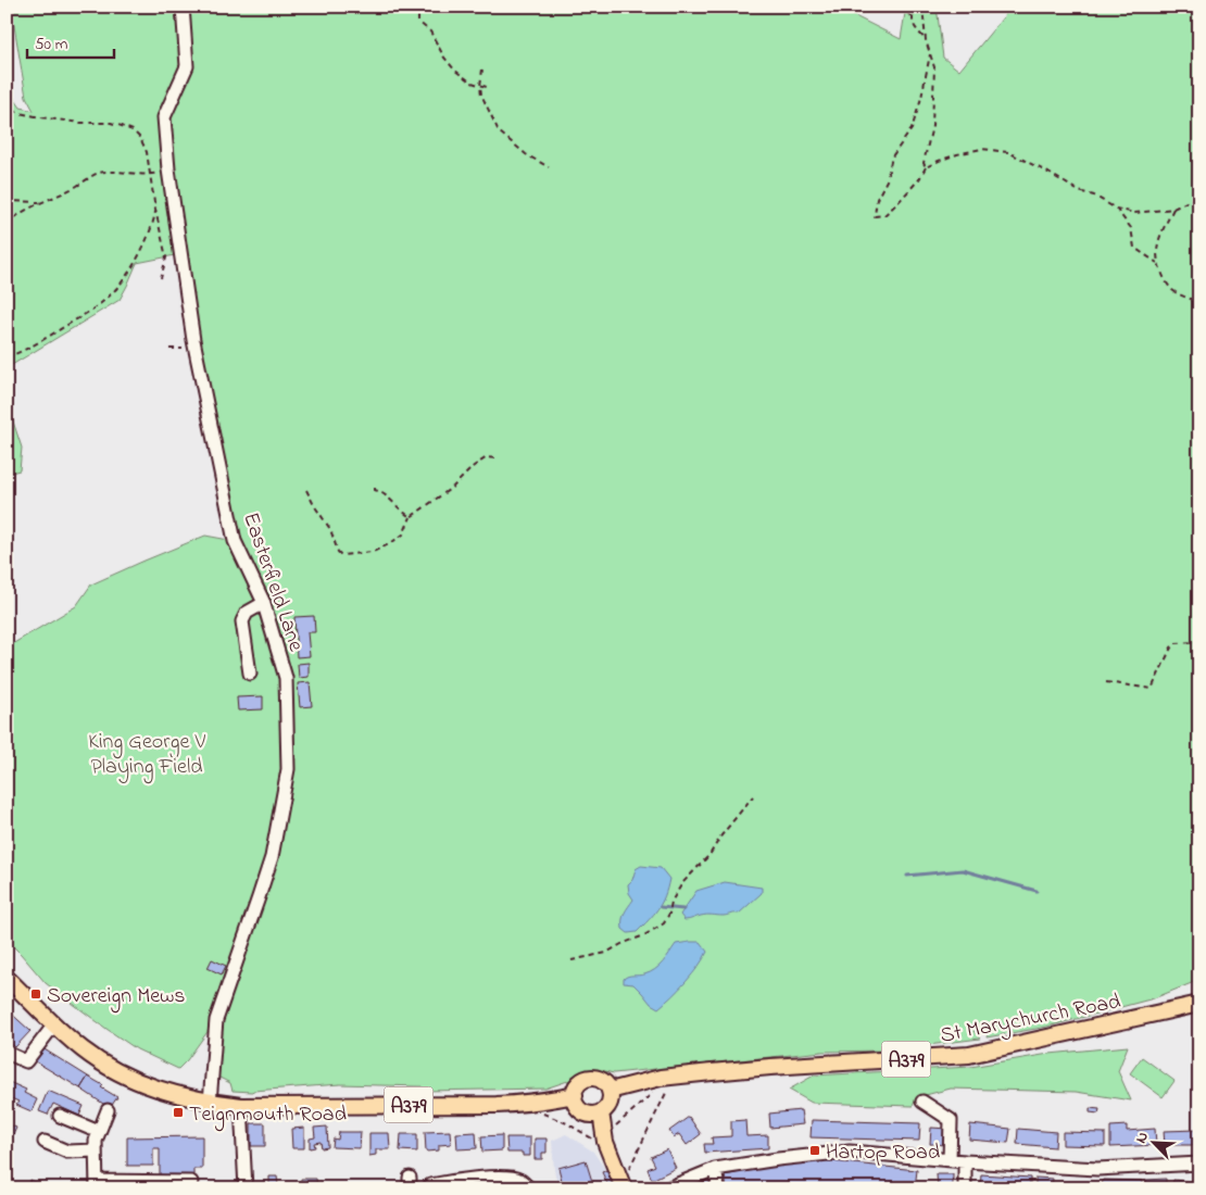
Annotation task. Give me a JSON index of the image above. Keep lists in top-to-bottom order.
{
  "streets": {
    "main road": ["St Marychurch Road", "A379"],
    "street": ["Easterfield Lane"]
  },
  "crossings": [
    ["Easterfield Lane", "A379"],
    ["St Marychurch Road", "A379"]
  ],
  "parks": ["King George V Playing Field"],
  "places": {
    "transit": ["Sovereign Mews", "Teignmouth Road", "Hartop Road"]
  },
  "scale_bar": "50 m",
  "north": "top left"
}
